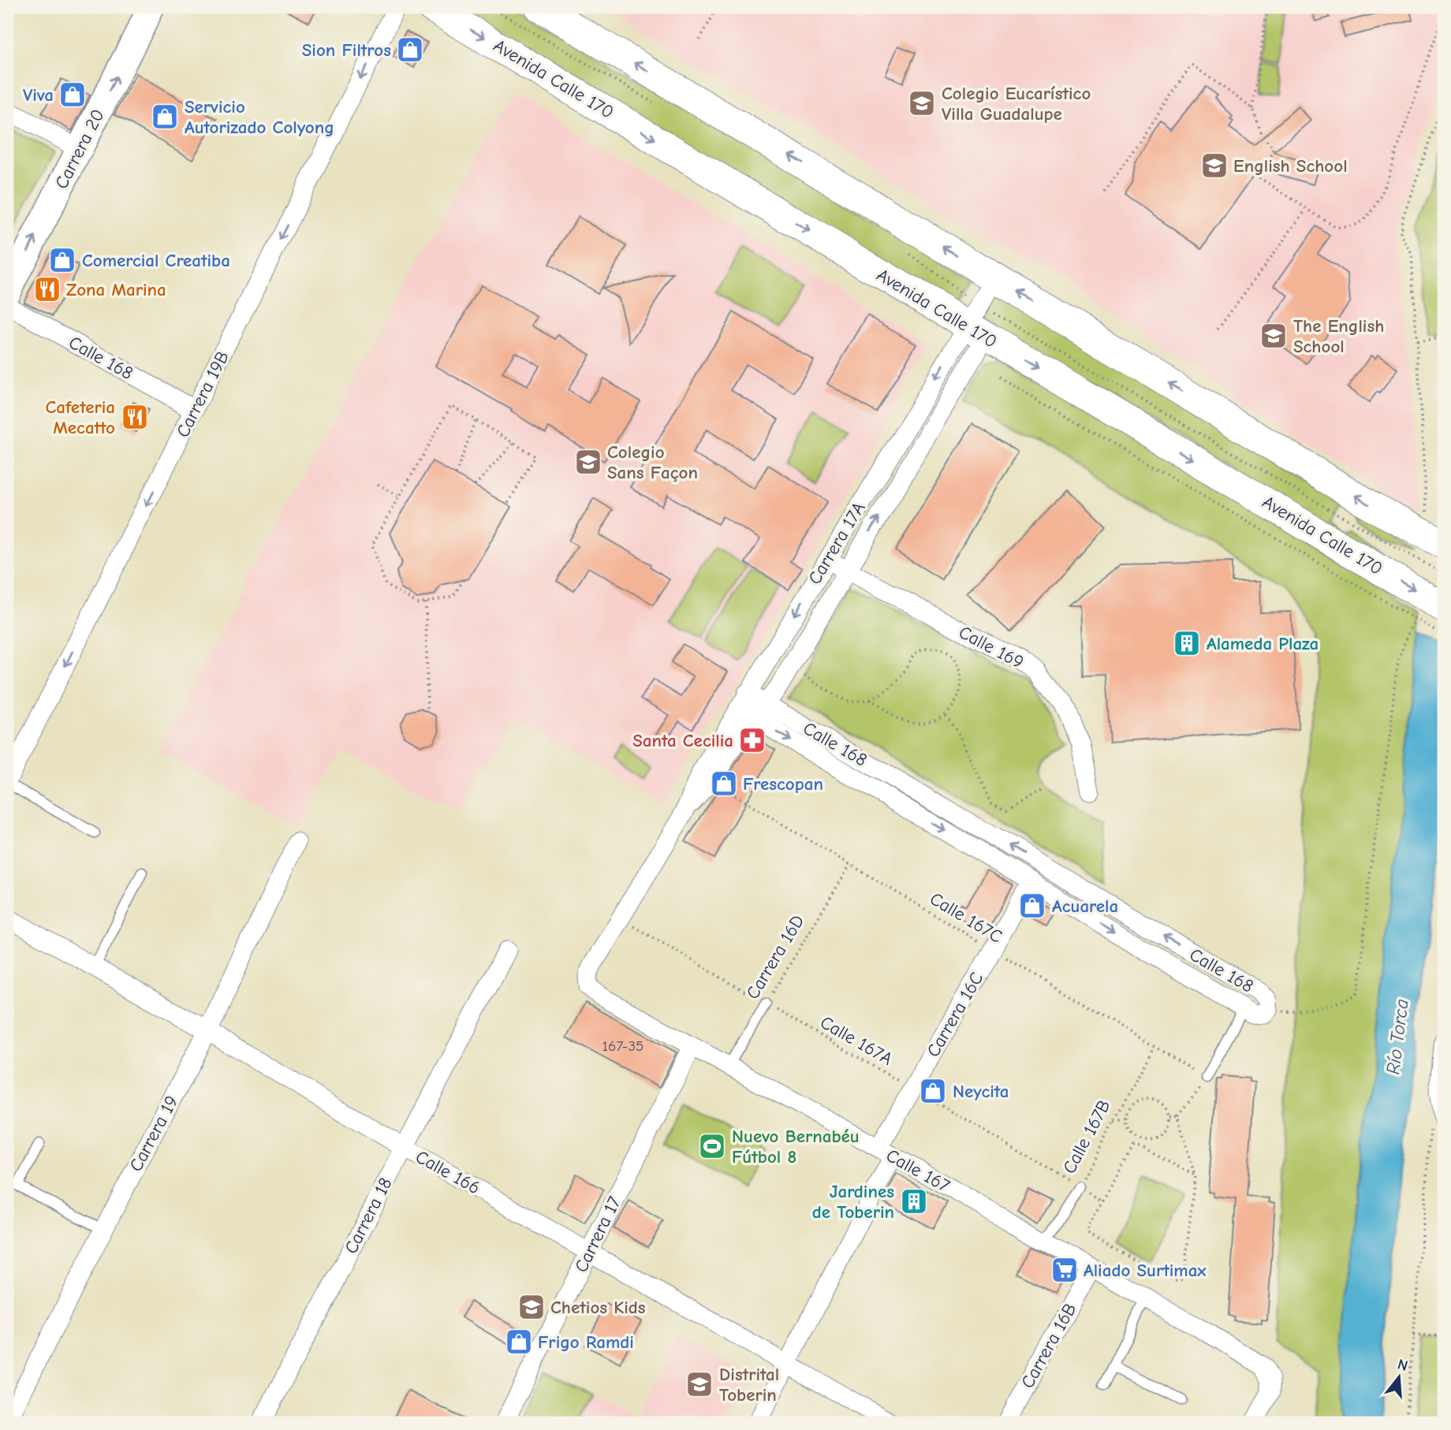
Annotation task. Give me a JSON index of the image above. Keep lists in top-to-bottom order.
{
  "streets": {
    "main road": ["Avenida Calle 170", "Carrera 20"],
    "street": [
      "Calle 168",
      "Carrera 19B",
      "Carrera 17A",
      "Calle 169",
      "Carrera 16C",
      "Carrera 19",
      "Calle 167",
      "Calle 166",
      "Carrera 18",
      "Carrera 17",
      "Carrera 16B"
    ],
    "lane": ["Carrera 16D", "Calle 167B"],
    "path": ["Calle 167C", "Calle 167A"]
  },
  "crossings": [
    ["Avenida Calle 170", "Carrera 17A"],
    ["Calle 168", "Carrera 19B"],
    ["Calle 168", "Carrera 17A"],
    ["Calle 168", "Carrera 16C"],
    ["Carrera 17A", "Calle 169"],
    ["Carrera 17A", "Calle 167C"],
    ["Carrera 17A", "Calle 167A"],
    ["Carrera 17A", "Calle 167"],
    ["Calle 167C", "Carrera 16D"],
    ["Calle 167C", "Carrera 16C"],
    ["Calle 167C", "Calle 167B"],
    ["Carrera 16D", "Calle 167A"],
    ["Carrera 16D", "Calle 167"],
    ["Carrera 16C", "Calle 167A"],
    ["Carrera 16C", "Calle 167"],
    ["Carrera 16C", "Calle 166"],
    ["Calle 167A", "Calle 167B"],
    ["Carrera 19", "Calle 166"],
    ["Calle 167B", "Calle 167"],
    ["Calle 167", "Carrera 17"],
    ["Calle 167", "Carrera 16B"],
    ["Calle 166", "Carrera 18"],
    ["Calle 166", "Carrera 17"]
  ],
  "one_way": ["Carrera 20", "Carrera 19B"],
  "water": ["Río Torca"],
  "places": {
    "shop": [
      "Sion Filtros",
      "Viva",
      "Servicio Autorizado Colyong",
      "Comercial Creatiba",
      "Frescopan",
      "Acuarela",
      "Neycita",
      "Frigo Ramdi"
    ],
    "school or university": [
      "Colegio Eucarístico Villa Guadalupe",
      "English School",
      "The English School",
      "Colegio Sans Façon",
      "Chetios Kids",
      "Distrital Toberin"
    ],
    "restaurant": ["Zona Marina", "Cafeteria Mecatto"],
    "building": ["Alameda Plaza", "Jardines de Toberin"],
    "pharmacy": ["Santa Cecilia"],
    "sports": ["Nuevo Bernabéu Fútbol 8"],
    "supermarket": ["Aliado Surtimax"]
  },
  "house_numbers": ["167-35"],
  "north": "top"
}
